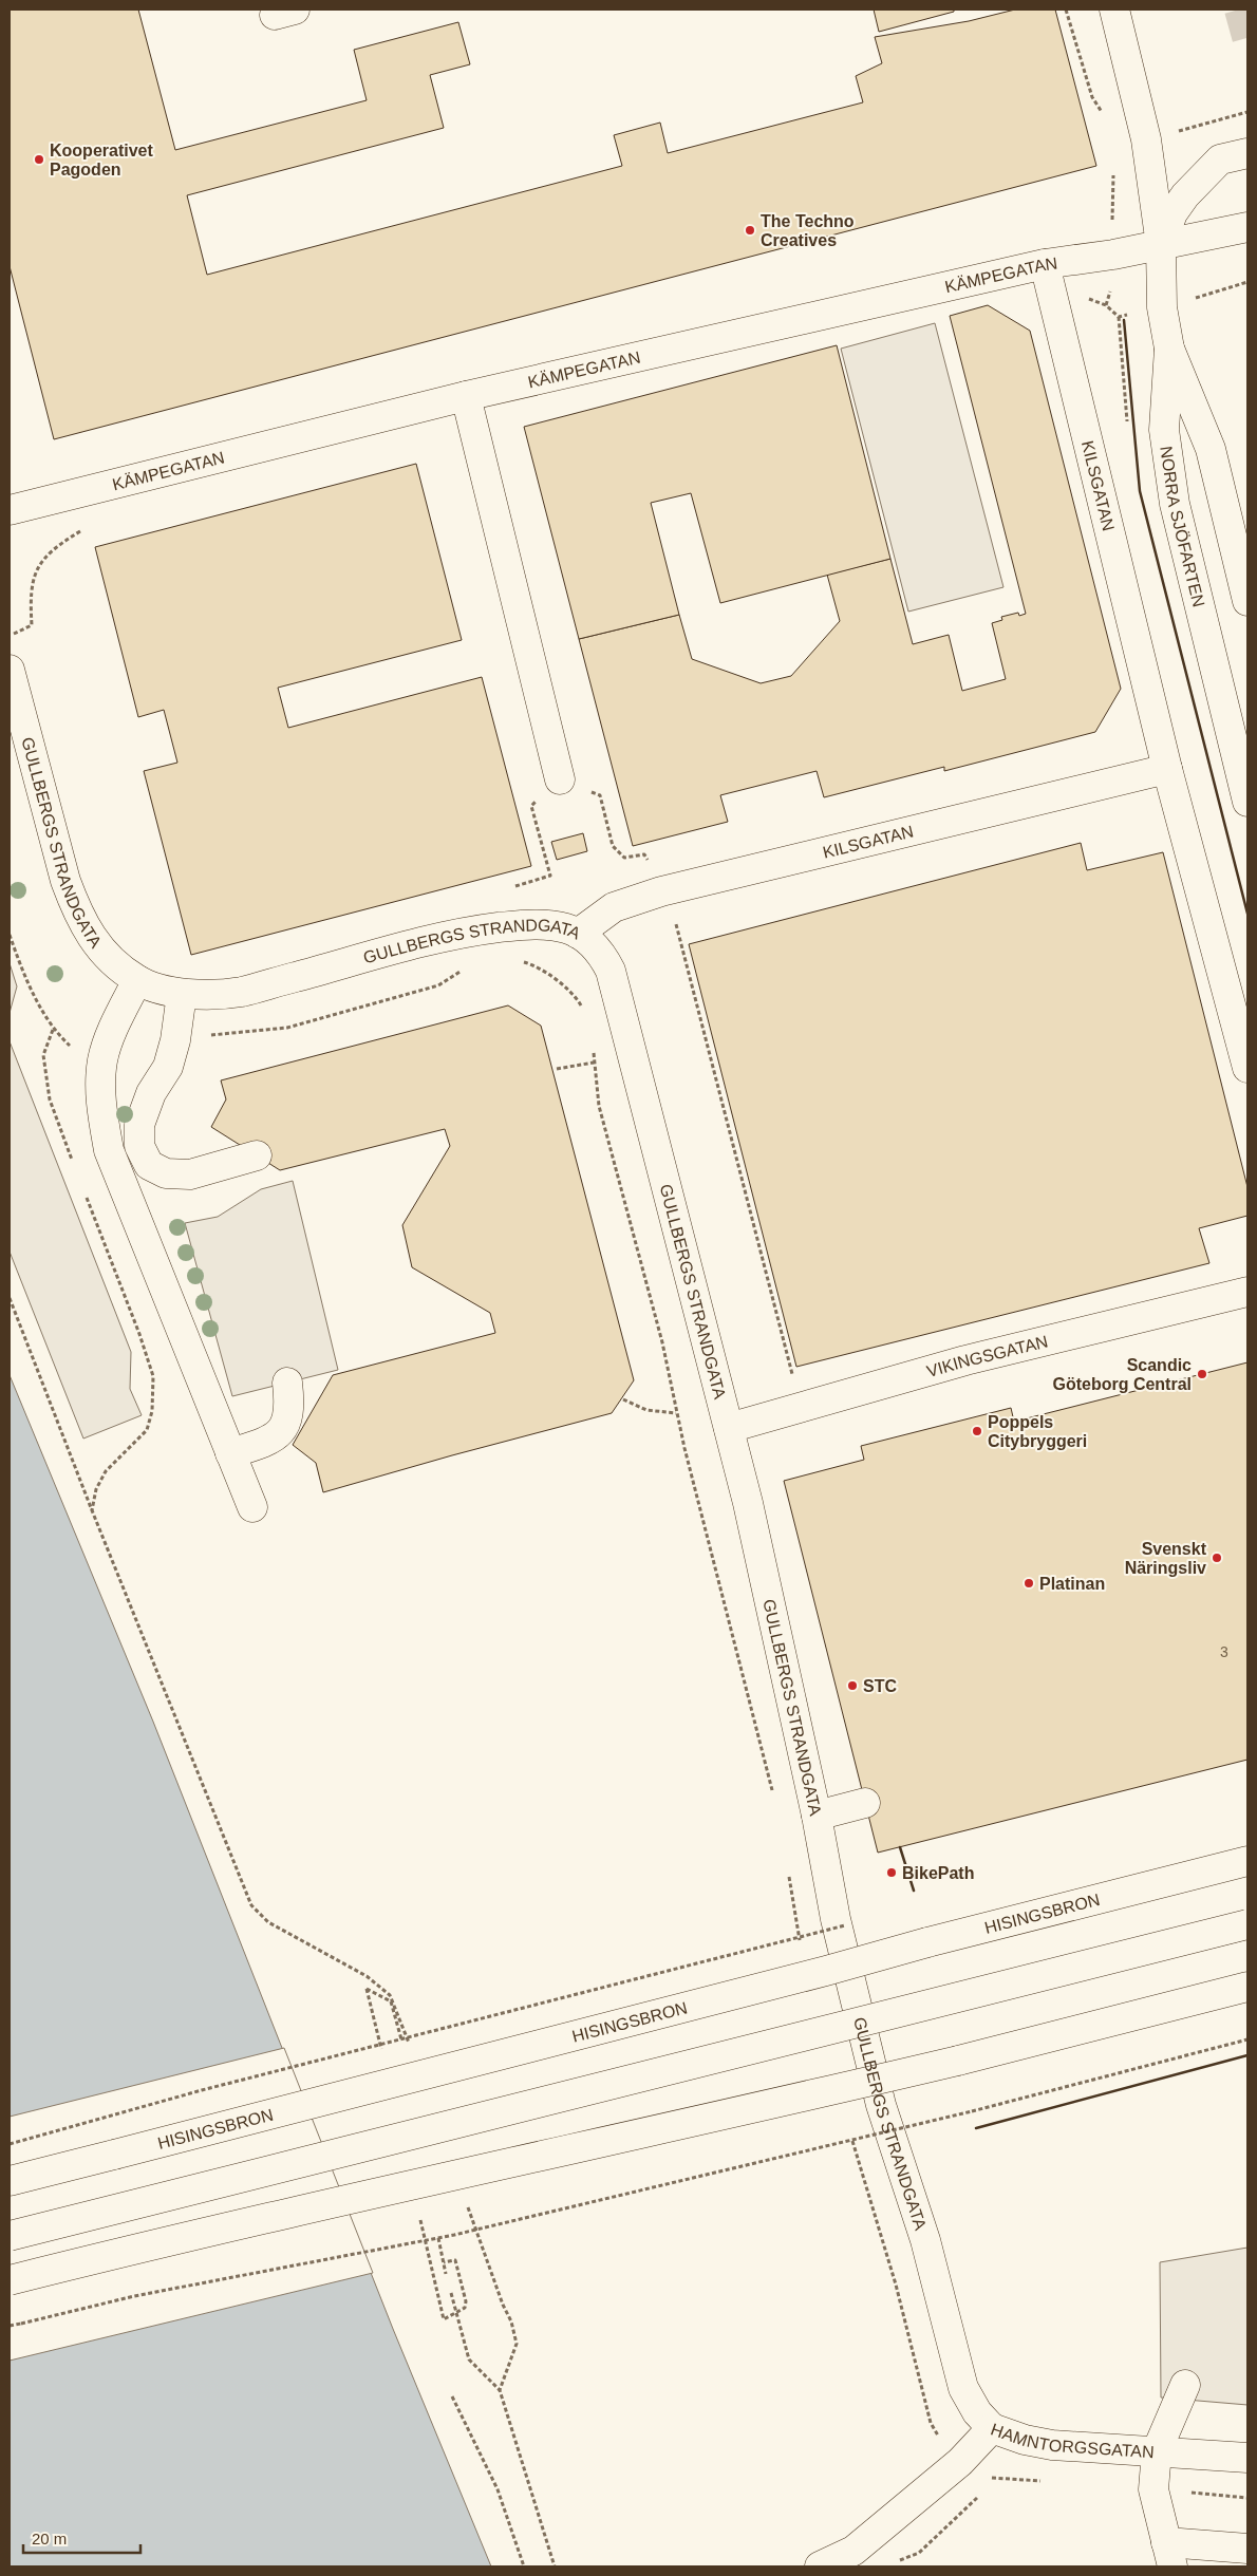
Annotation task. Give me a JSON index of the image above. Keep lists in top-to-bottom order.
{
  "streets": {
    "main road": [
      "KÄMPEGATAN",
      "KILSGATAN",
      "NORRA SJÖFARTEN",
      "GULLBERGS STRANDGATA",
      "VIKINGSGATAN",
      "HISINGSBRON",
      "HAMNTORGSGATAN"
    ]
  },
  "crossings": [
    ["KÄMPEGATAN", "KILSGATAN"],
    ["KÄMPEGATAN", "NORRA SJÖFARTEN"],
    ["KILSGATAN", "GULLBERGS STRANDGATA"],
    ["GULLBERGS STRANDGATA", "VIKINGSGATAN"],
    ["GULLBERGS STRANDGATA", "HAMNTORGSGATAN"]
  ],
  "places": [
    "Kooperativet Pagoden",
    "The Techno Creatives",
    "Scandic Göteborg Central",
    "Poppels Citybryggeri",
    "Svenskt Näringsliv",
    "Platinan",
    "STC",
    "BikePath"
  ],
  "house_numbers": ["3"],
  "scale_bar": "20 m"
}
